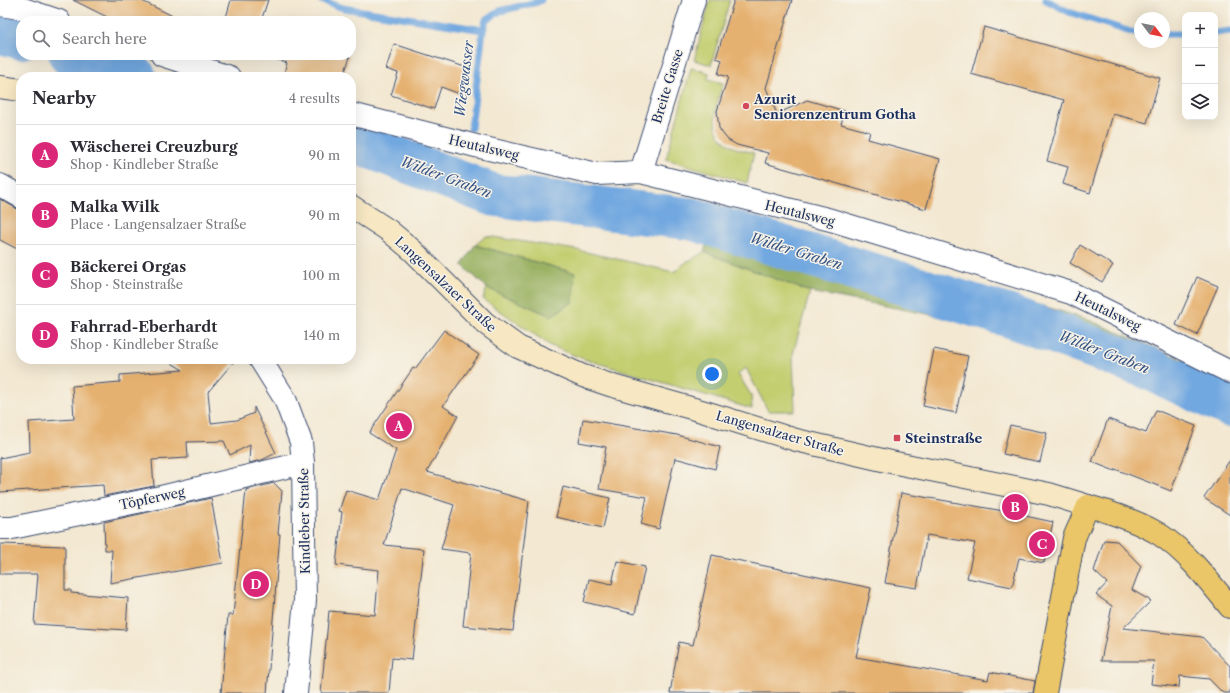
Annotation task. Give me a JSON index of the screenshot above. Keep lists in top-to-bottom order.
{
  "streets": {
    "main road": ["Langensalzaer Straße"],
    "street": [
      "Breite Gasse",
      "Heutalsweg",
      "Töpferweg",
      "Kindleber Straße"
    ]
  },
  "crossings": [
    ["Breite Gasse", "Heutalsweg"],
    ["Töpferweg", "Kindleber Straße"]
  ],
  "water": ["Wiegwasser", "Wilder Graben"],
  "places": {
    "other": ["Azurit Seniorenzentrum Gotha"],
    "transit": ["Steinstraße"]
  },
  "north": "bottom right",
  "page": {
    "map_buttons": ["+", "−"],
    "search": "Search here",
    "heading": ["Nearby", "4 results"],
    "list": [
      {
        "mark": "A",
        "name": "Wäscherei Creuzburg",
        "note": "Shop · Kindleber Straße",
        "value": "90 m"
      },
      {
        "mark": "B",
        "name": "Malka Wilk",
        "note": "Place · Langensalzaer Straße",
        "value": "90 m"
      },
      {
        "mark": "C",
        "name": "Bäckerei Orgas",
        "note": "Shop · Steinstraße",
        "value": "100 m"
      },
      {
        "mark": "D",
        "name": "Fahrrad-Eberhardt",
        "note": "Shop · Kindleber Straße",
        "value": "140 m"
      }
    ],
    "pins": [
      "A",
      "B",
      "C",
      "D"
    ]
  }
}
